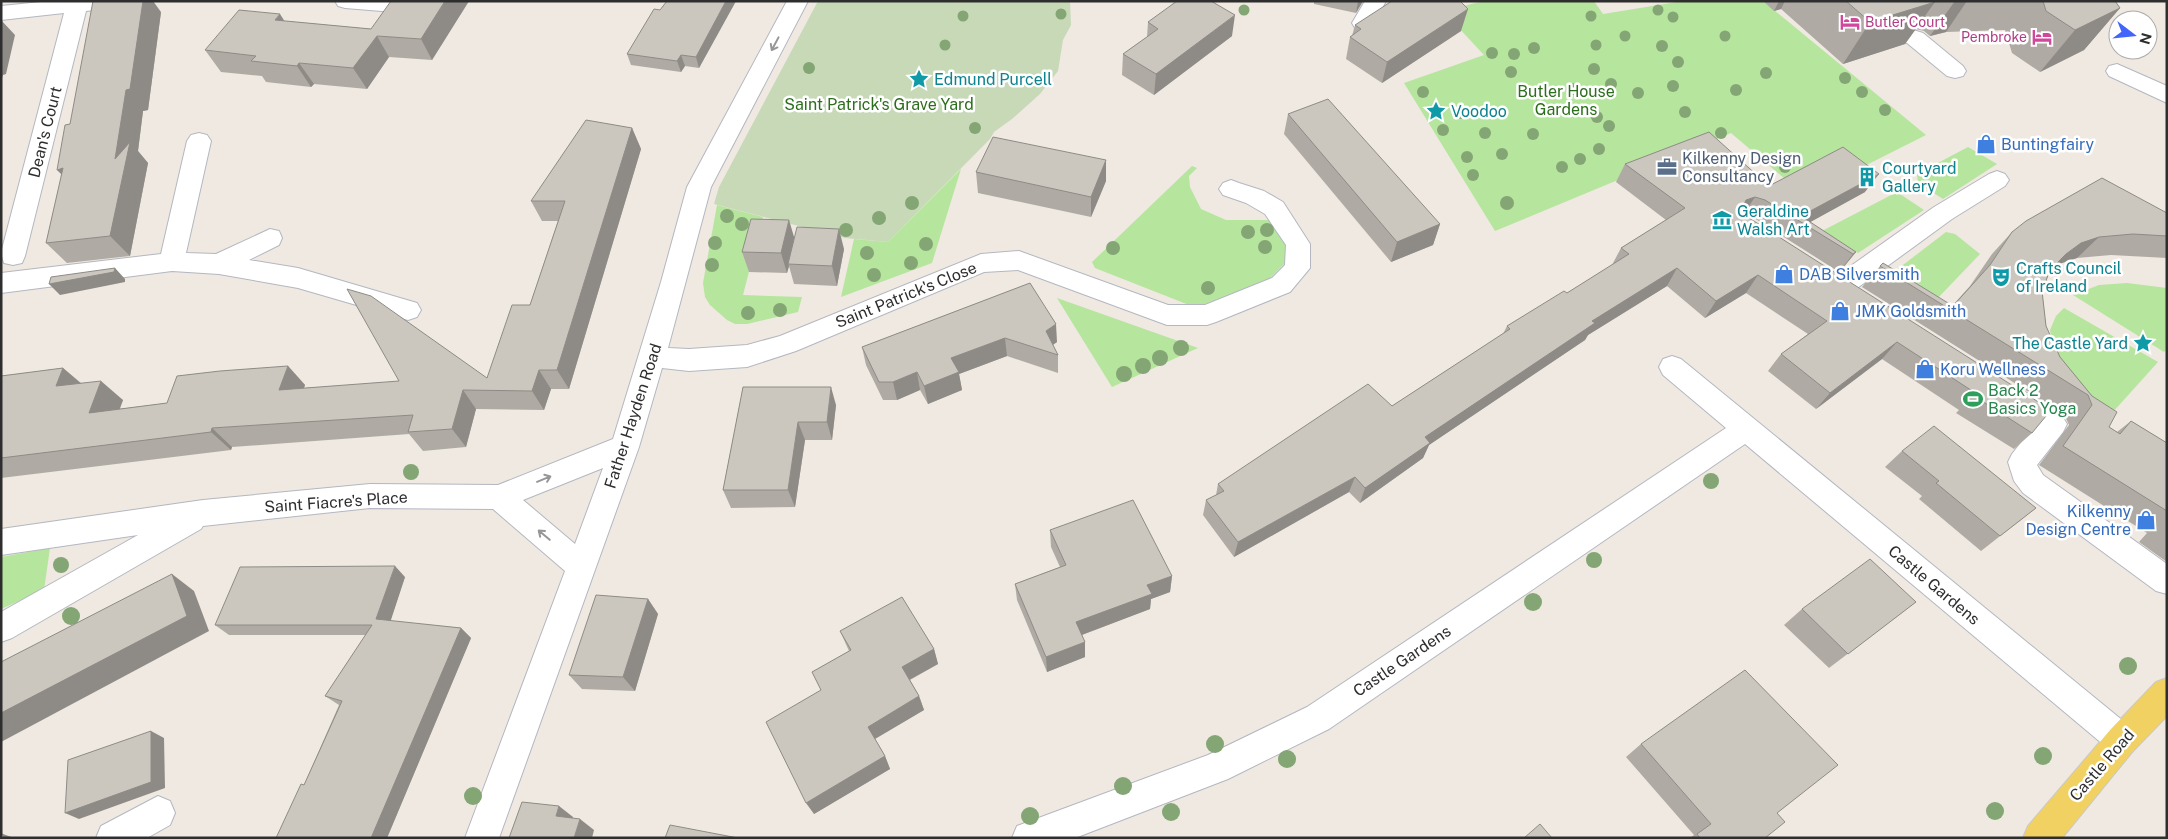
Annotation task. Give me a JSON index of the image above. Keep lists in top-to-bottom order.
{
  "streets": {
    "main road": ["Castle Road"],
    "street": [
      "Dean's Court",
      "Saint Patrick's Close",
      "Father Hayden Road",
      "Saint Fiacre's Place",
      "Castle Gardens"
    ]
  },
  "crossings": [
    ["Saint Patrick's Close", "Father Hayden Road"],
    ["Father Hayden Road", "Saint Fiacre's Place"],
    ["Castle Gardens", "Castle Road"]
  ],
  "one_way": ["Father Hayden Road"],
  "parks": ["Butler House Gardens", "Saint Patrick's Grave Yard"],
  "places": {
    "hotel": ["Butler Court", "Pembroke"],
    "place": ["Edmund Purcell", "Voodoo", "The Castle Yard"],
    "shop": [
      "Buntingfairy",
      "DAB Silversmith",
      "JMK Goldsmith",
      "Koru Wellness",
      "Kilkenny Design Centre"
    ],
    "office": ["Kilkenny Design Consultancy"],
    "building": ["Courtyard Gallery"],
    "museum": ["Geraldine Walsh Art"],
    "theatre": ["Crafts Council of Ireland"],
    "sports": ["Back 2 Basics Yoga"]
  },
  "north": "right"
}
